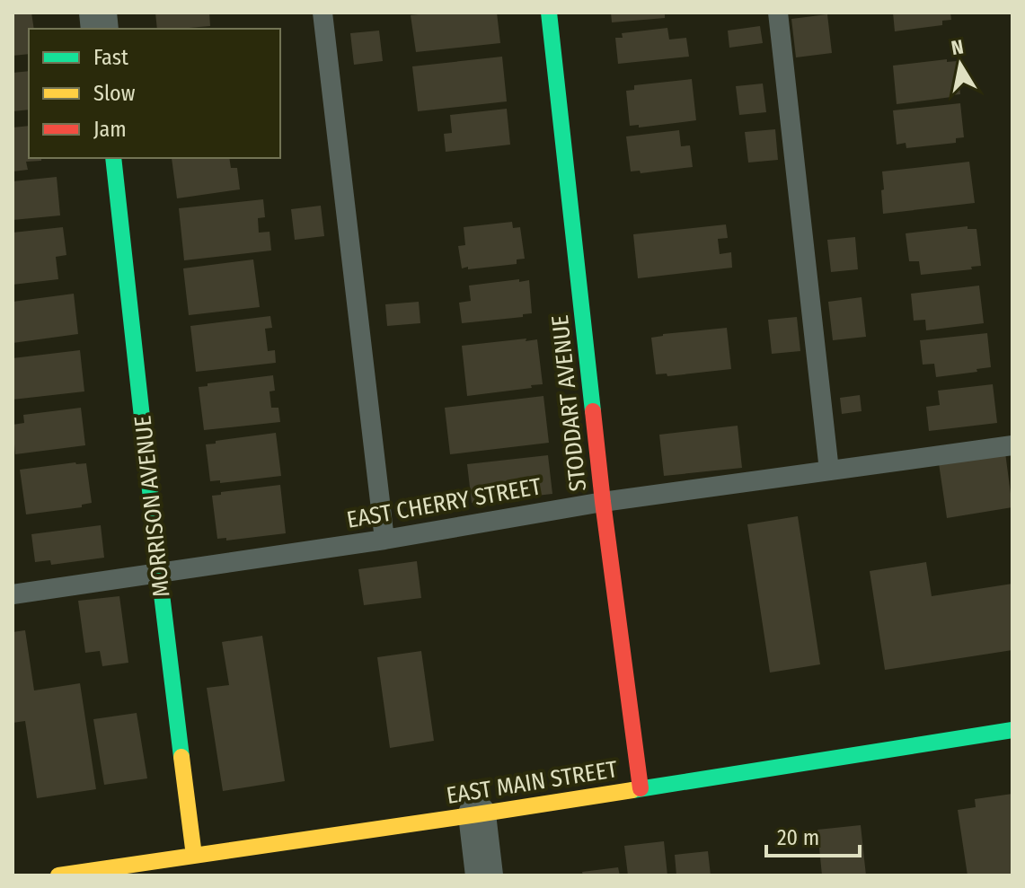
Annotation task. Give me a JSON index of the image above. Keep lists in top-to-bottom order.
{
  "streets": {
    "street": ["STODDART AVENUE", "MORRISON AVENUE", "EAST MAIN STREET"],
    "lane": ["EAST CHERRY STREET"]
  },
  "crossings": [
    ["STODDART AVENUE", "EAST CHERRY STREET"],
    ["STODDART AVENUE", "EAST MAIN STREET"],
    ["EAST CHERRY STREET", "MORRISON AVENUE"],
    ["MORRISON AVENUE", "EAST MAIN STREET"]
  ],
  "legend": ["Fast", "Slow", "Jam"],
  "scale_bar": "20 m",
  "north": "top"
}
